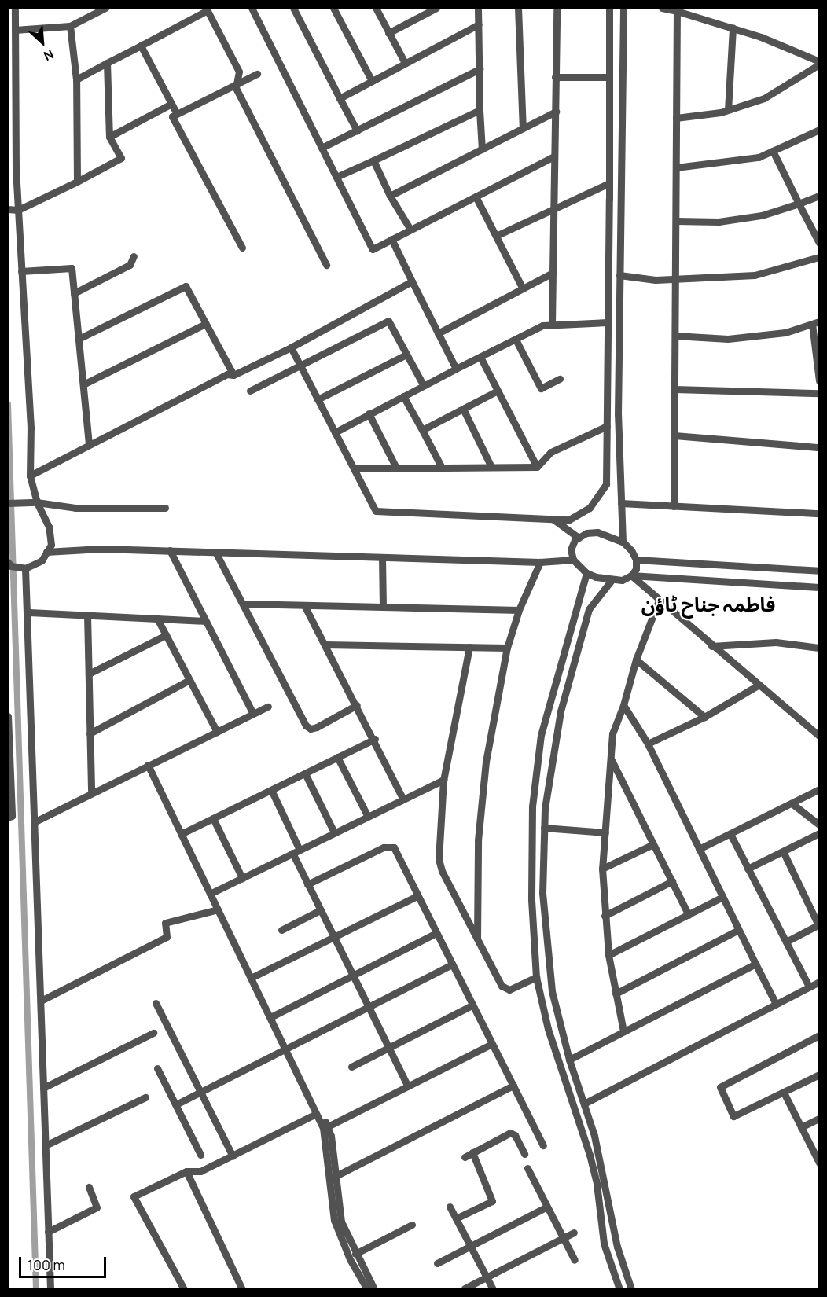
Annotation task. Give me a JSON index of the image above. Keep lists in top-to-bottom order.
{
  "districts": ["فاطمہ جناح ٹاؤن"],
  "scale_bar": "100 m",
  "north": "bottom right"
}
